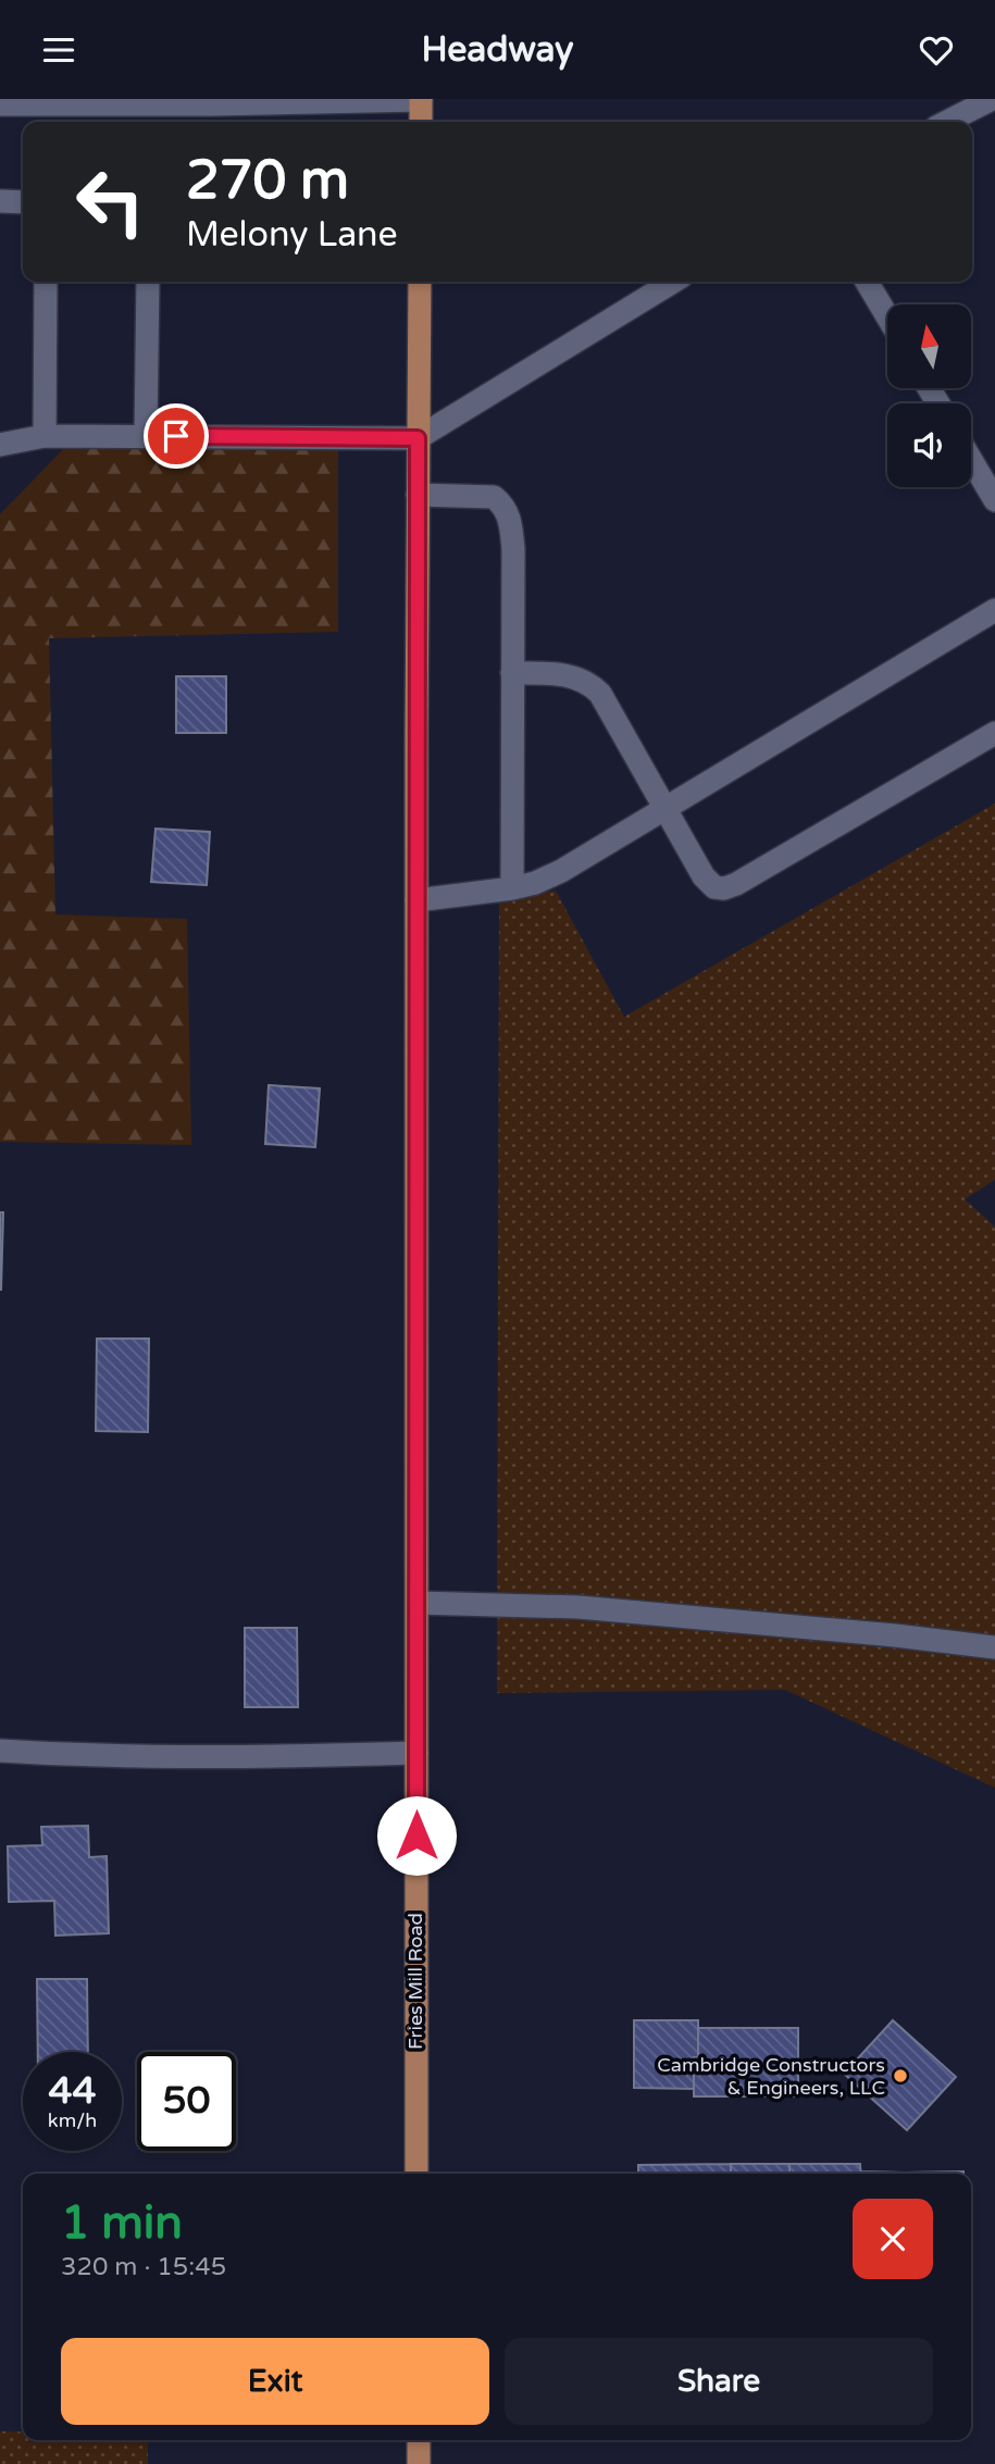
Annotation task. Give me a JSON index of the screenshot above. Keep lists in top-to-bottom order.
{
  "streets": {
    "main road": ["Fries Mill Road"]
  },
  "places": ["Cambridge Constructors & Engineers, LLC"],
  "north": "top",
  "page": {
    "header": "Headway",
    "turn": ["270 m", "Melony Lane"],
    "speed": "44 km/h",
    "limit": "50",
    "heading": ["1 min", "320 m · 15:45"],
    "buttons": ["Exit", "Share"]
  }
}
